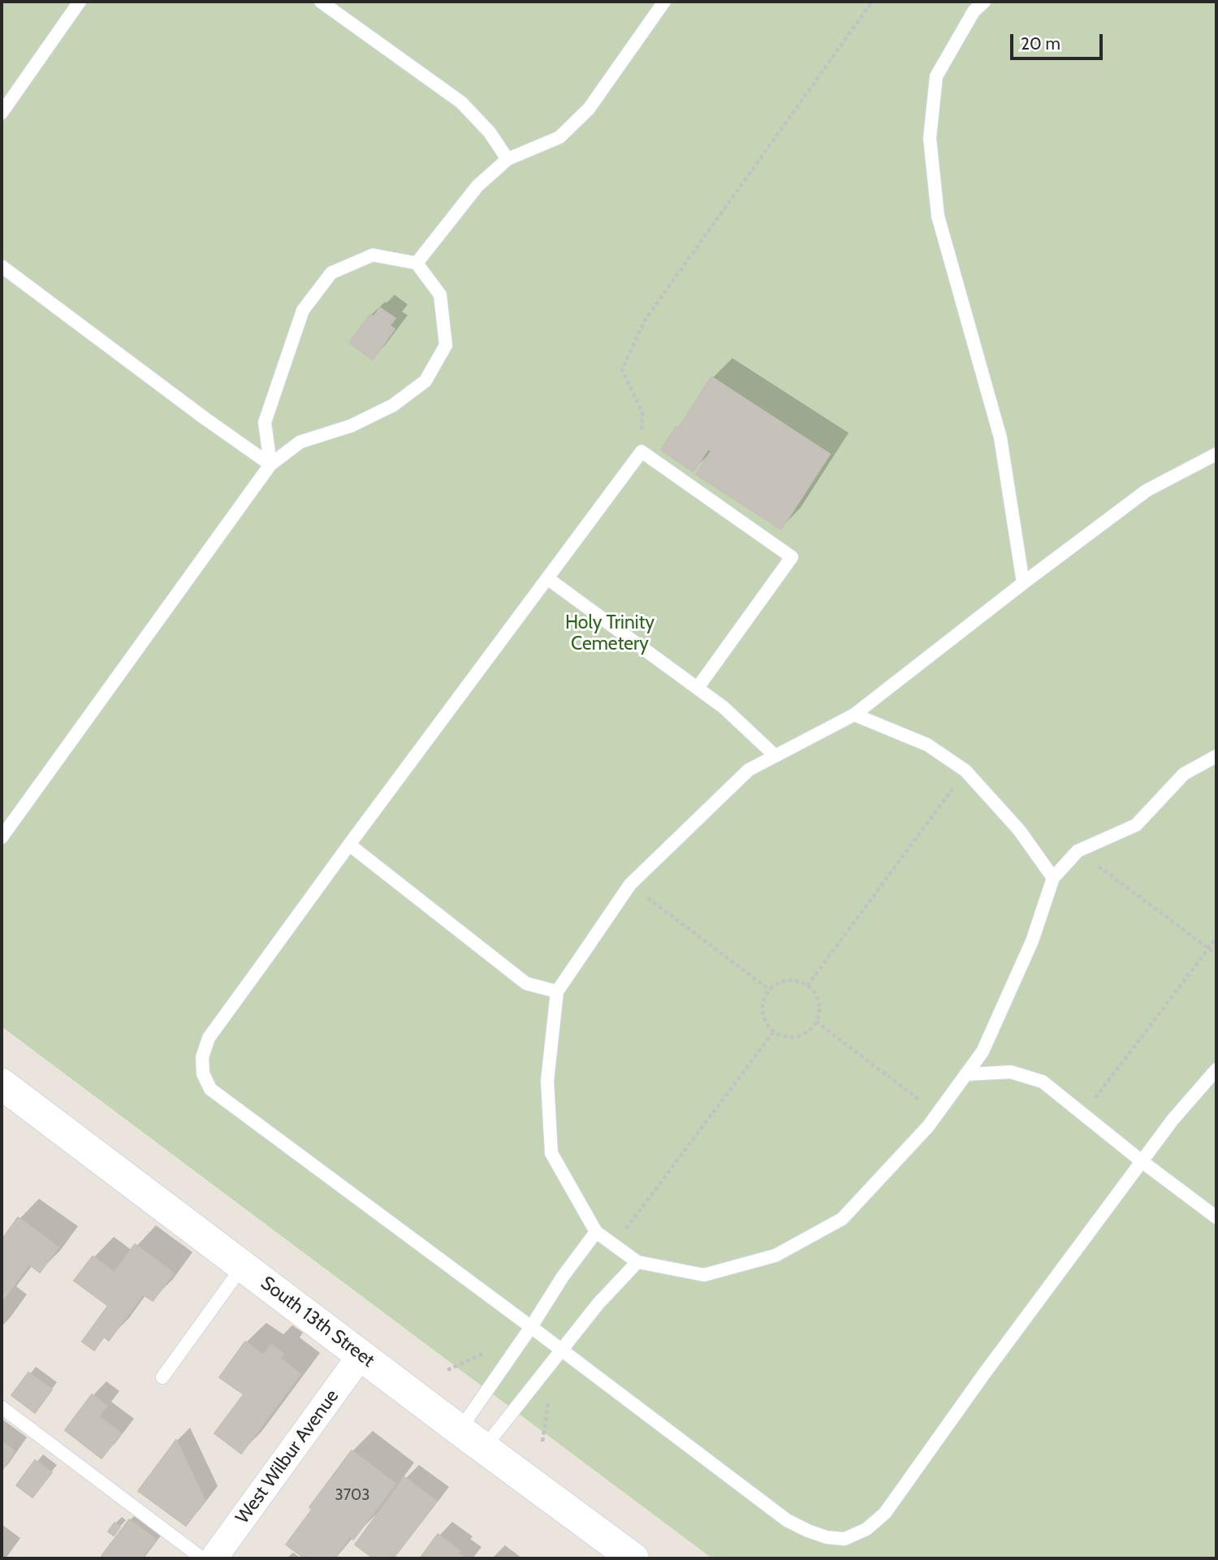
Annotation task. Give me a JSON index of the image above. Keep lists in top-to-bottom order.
{
  "streets": {
    "street": ["South 13th Street", "West Wilbur Avenue"]
  },
  "crossings": [
    ["South 13th Street", "West Wilbur Avenue"]
  ],
  "parks": ["Holy Trinity Cemetery"],
  "house_numbers": ["3703"],
  "scale_bar": "20 m"
}
